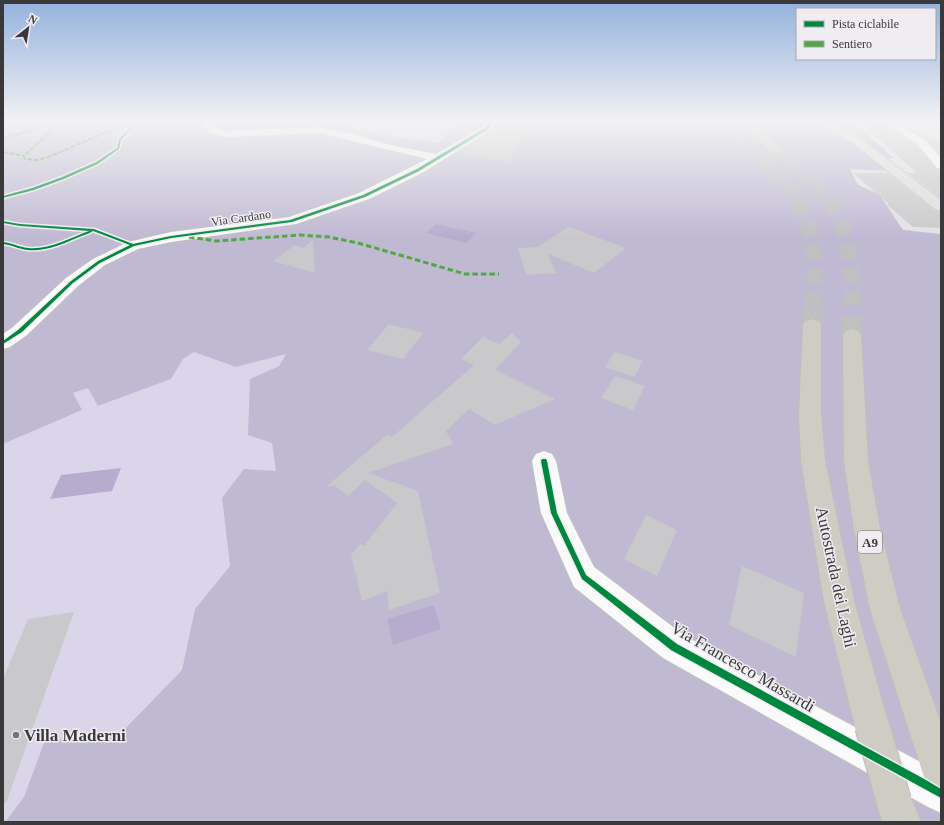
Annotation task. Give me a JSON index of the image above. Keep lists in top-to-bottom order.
{
  "streets": {
    "highway": ["A9", "Autostrada dei Laghi"],
    "street": ["Via Cardano", "Via Francesco Massardi"]
  },
  "places": ["Villa Maderni"],
  "legend": ["Pista ciclabile", "Sentiero"],
  "north": "top right"
}
